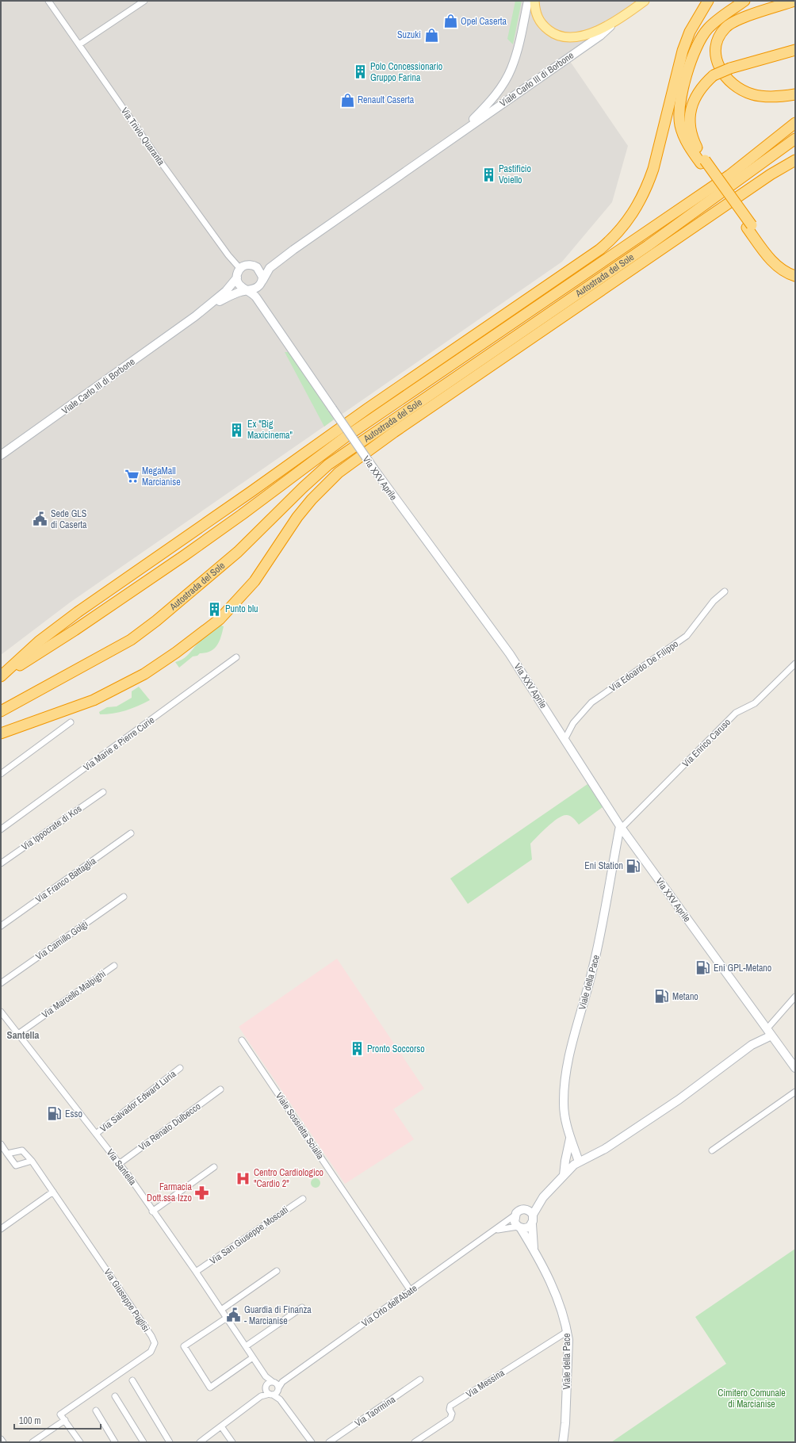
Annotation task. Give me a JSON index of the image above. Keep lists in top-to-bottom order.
{
  "streets": {
    "highway": ["Autostrada del Sole"],
    "street": [
      "Viale Carlo III di Borbone",
      "Via Trivio Quaranta",
      "Via XXV Aprile",
      "Via Edoardo De Filippo",
      "Via Enrico Caruso",
      "Via Marie e Pierre Curie",
      "Via Ippocrate di Kos",
      "Via Franco Battaglia",
      "Via Camillo Golgi",
      "Viale della Pace",
      "Via Marcello Malpighi",
      "Via Salvador Edward Luria",
      "Viale Sossietta Scialla",
      "Via Renato Dulbecco",
      "Via Santella",
      "Via San Giuseppe Moscati",
      "Via Giuseppe Puglisi",
      "Via Orto dell'Abate",
      "Via Messina",
      "Via Taormina"
    ]
  },
  "crossings": [
    ["Viale Carlo III di Borbone", "Via Trivio Quaranta"],
    ["Viale Carlo III di Borbone", "Via XXV Aprile"],
    ["Via Trivio Quaranta", "Via XXV Aprile"],
    ["Via XXV Aprile", "Via Edoardo De Filippo"],
    ["Via XXV Aprile", "Via Enrico Caruso"],
    ["Via XXV Aprile", "Viale della Pace"],
    ["Via Enrico Caruso", "Viale della Pace"],
    ["Viale della Pace", "Via Orto dell'Abate"],
    ["Viale della Pace", "Via Messina"],
    ["Via Marcello Malpighi", "Via Santella"],
    ["Via Salvador Edward Luria", "Via Santella"],
    ["Viale Sossietta Scialla", "Via Orto dell'Abate"],
    ["Via Renato Dulbecco", "Via Santella"],
    ["Via Santella", "Via San Giuseppe Moscati"],
    ["Via Santella", "Via Orto dell'Abate"]
  ],
  "districts": ["Santella"],
  "parks": ["Cimitero Comunale di Marcianise"],
  "places": {
    "shop": ["Opel Caserta", "Suzuki", "Renault Caserta"],
    "building": [
      "Polo Concessionario Gruppo Farina",
      "Pastificio Voiello",
      "Ex \"Big Maxicinema\"",
      "Punto blu",
      "Pronto Soccorso"
    ],
    "supermarket": ["MegaMall Marcianise"],
    "public building": ["Sede GLS di Caserta", "Guardia di Finanza - Marcianise"],
    "fuel station": [
      "Eni Station",
      "Eni GPL-Metano",
      "Metano",
      "Esso"
    ],
    "hospital": ["Centro Cardiologico \"Cardio 2\""],
    "pharmacy": ["Farmacia Dott.ssa Izzo"]
  },
  "scale_bar": "100 m"
}
